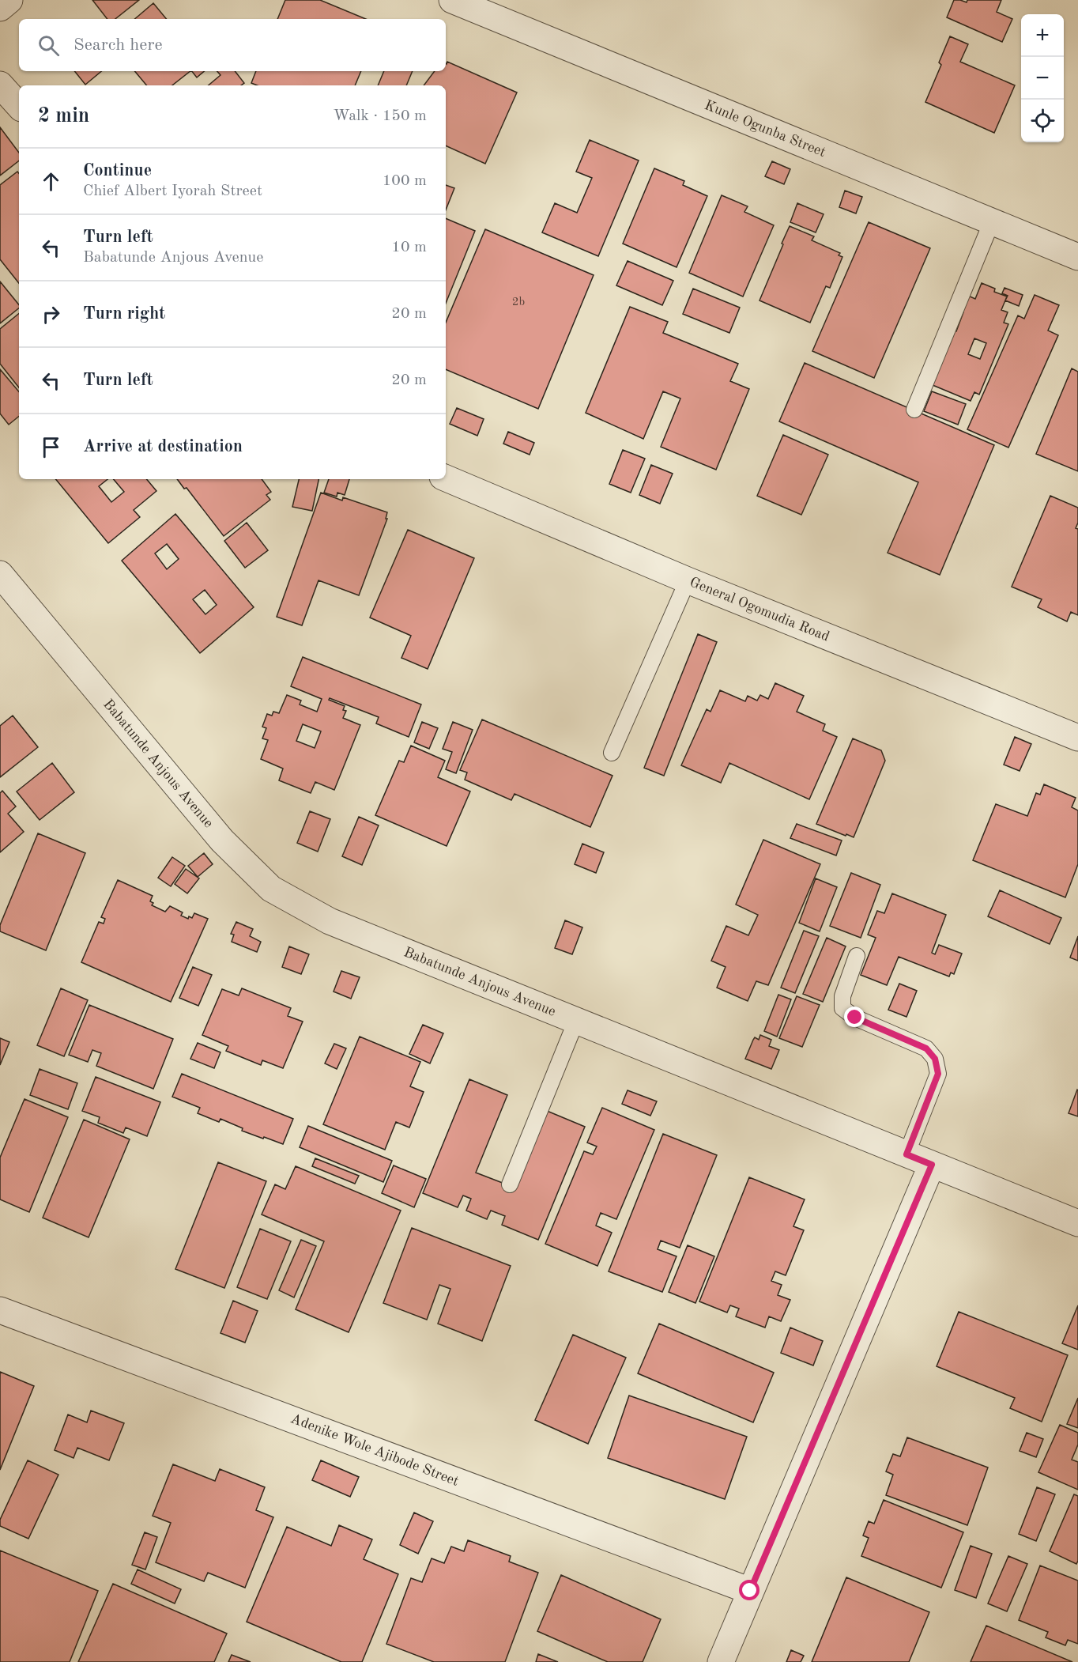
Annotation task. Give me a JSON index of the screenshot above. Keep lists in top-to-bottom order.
{
  "streets": {
    "street": [
      "Kunle Ogunba Street",
      "General Ogomudia Road",
      "Babatunde Anjous Avenue",
      "Adenike Wole Ajibode Street"
    ]
  },
  "house_numbers": ["2b"],
  "page": {
    "map_buttons": ["+", "−"],
    "search": "Search here",
    "heading": ["2 min", "Walk · 150 m"],
    "list": [
      ["Continue", "Chief Albert Iyorah Street", "100 m"],
      ["Turn left", "Babatunde Anjous Avenue", "10 m"],
      ["Turn right", "20 m"],
      ["Turn left", "20 m"],
      "Arrive at destination"
    ]
  }
}
